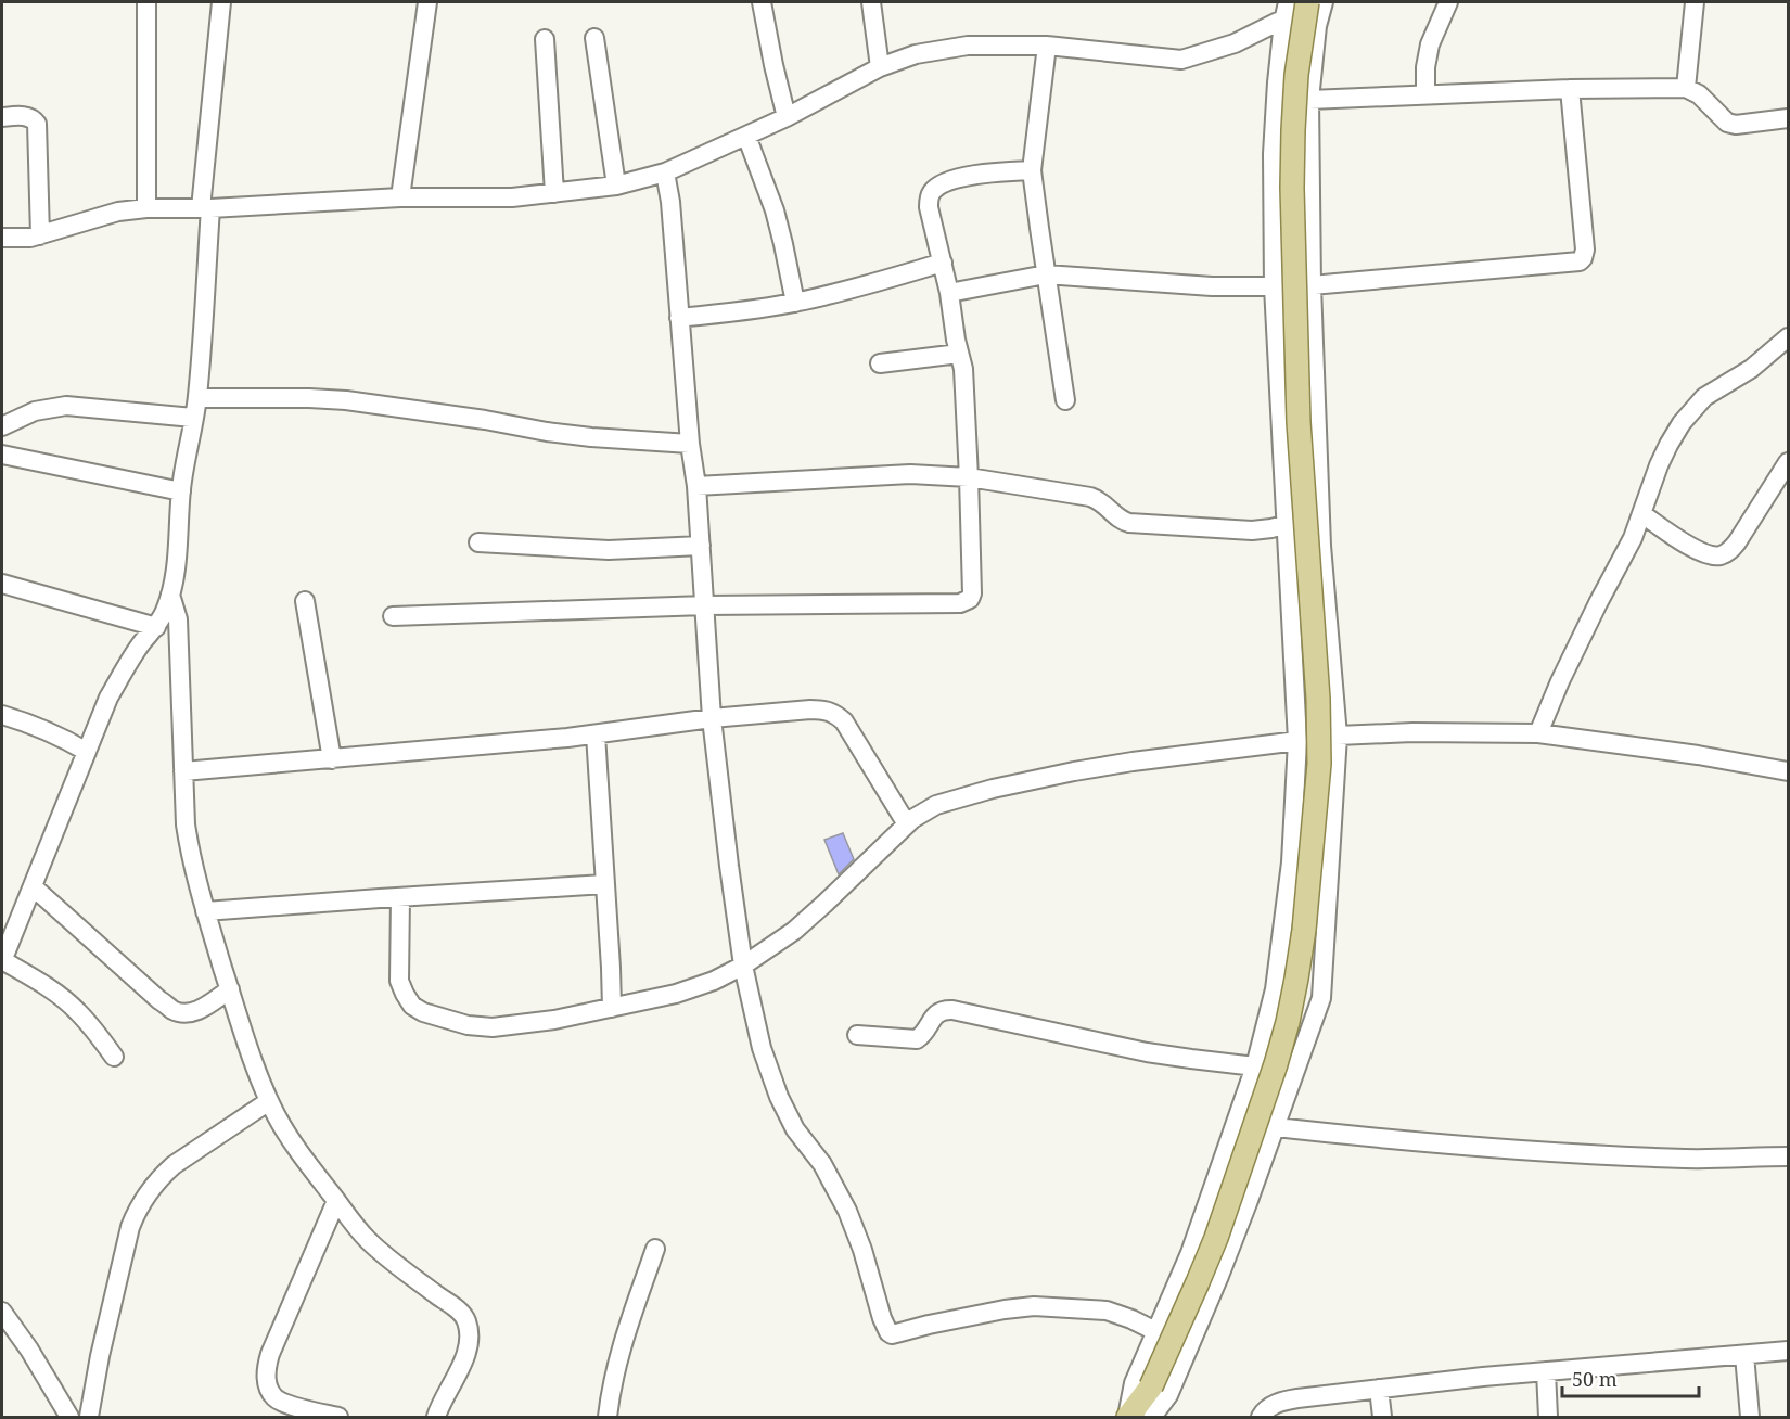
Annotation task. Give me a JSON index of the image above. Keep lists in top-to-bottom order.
{
  "scale_bar": "50 m"
}
